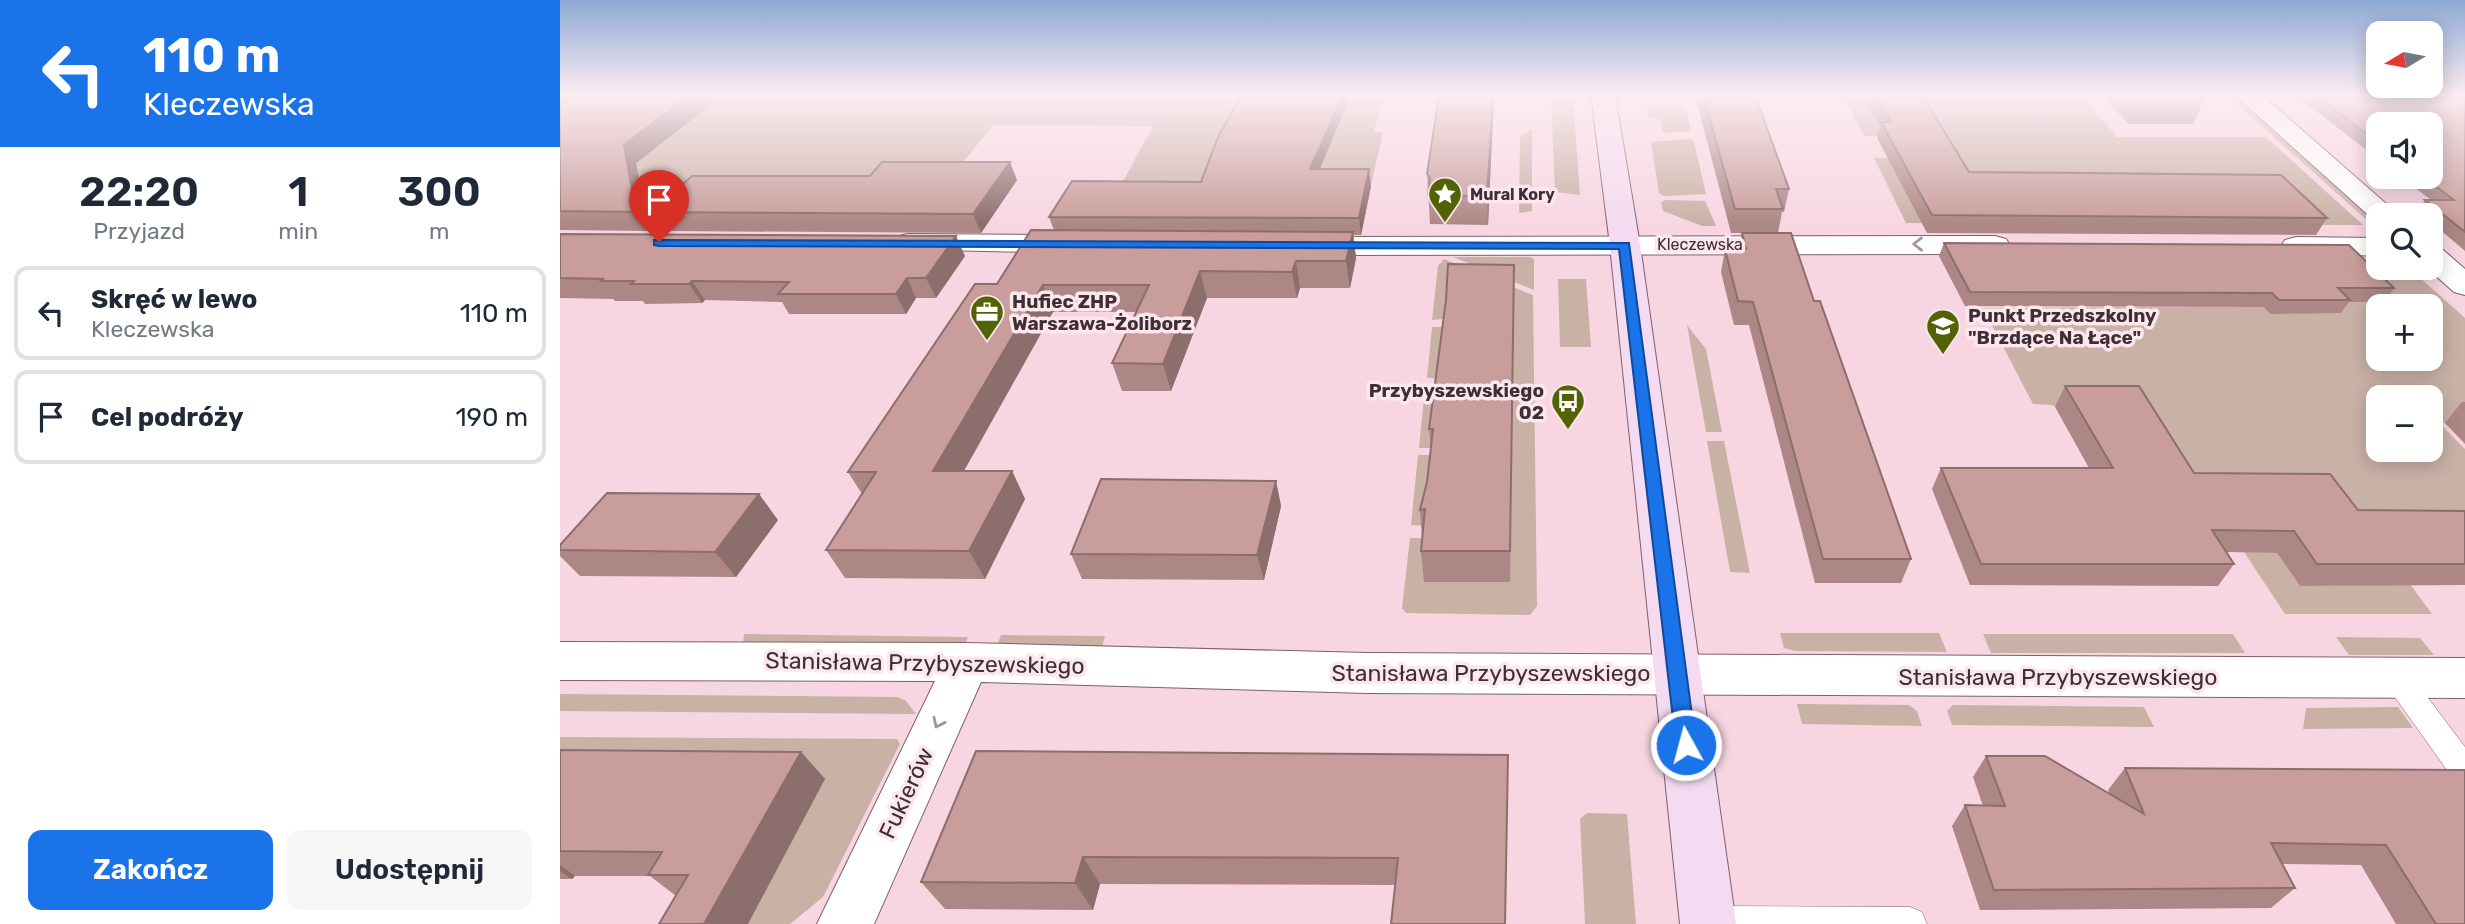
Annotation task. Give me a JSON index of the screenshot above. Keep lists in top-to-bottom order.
{
  "streets": {
    "street": ["Kleczewska", "Stanisława Przybyszewskiego", "Fukierów"]
  },
  "crossings": [
    ["Stanisława Przybyszewskiego", "Fukierów"]
  ],
  "one_way": ["Kleczewska", "Fukierów"],
  "places": {
    "place": ["Mural Kory"],
    "office": ["Hufiec ZHP Warszawa-Żoliborz"],
    "school or university": ["Punkt Przedszkolny \"Brzdące Na Łące\""],
    "bus stop": ["Przybyszewskiego 02"]
  },
  "north": "left",
  "page": {
    "turn": ["110 m", "Kleczewska"],
    "map_buttons": ["+", "−"],
    "eta": [
      "22:20",
      "Przyjazd",
      "1",
      "min",
      "300",
      "m"
    ],
    "list": [
      {
        "name": "Skręć w lewo",
        "note": "Kleczewska",
        "value": "110 m"
      },
      {
        "name": "Cel podróży",
        "value": "190 m"
      }
    ],
    "buttons": ["Zakończ", "Udostępnij"]
  }
}
